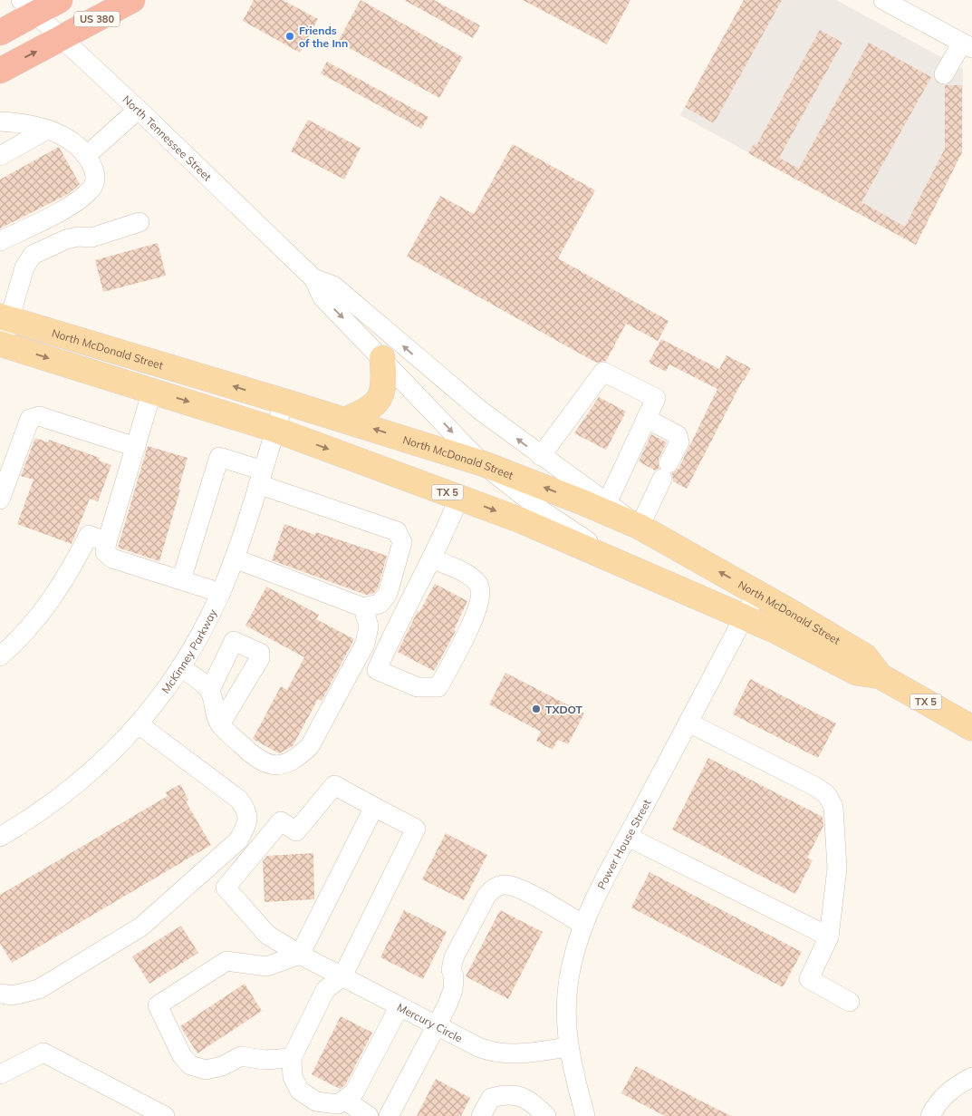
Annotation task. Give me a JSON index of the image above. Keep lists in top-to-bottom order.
{
  "streets": {
    "highway": ["US 380"],
    "main road": ["North McDonald Street", "TX 5"],
    "street": [
      "North Tennessee Street",
      "McKinney Parkway",
      "Power House Street",
      "Mercury Circle"
    ]
  },
  "crossings": [
    ["US 380", "North Tennessee Street"],
    ["North McDonald Street", "McKinney Parkway"],
    ["North McDonald Street", "Power House Street"],
    ["Power House Street", "Mercury Circle"]
  ],
  "places": ["Friends of the Inn", "TXDOT"]
}
